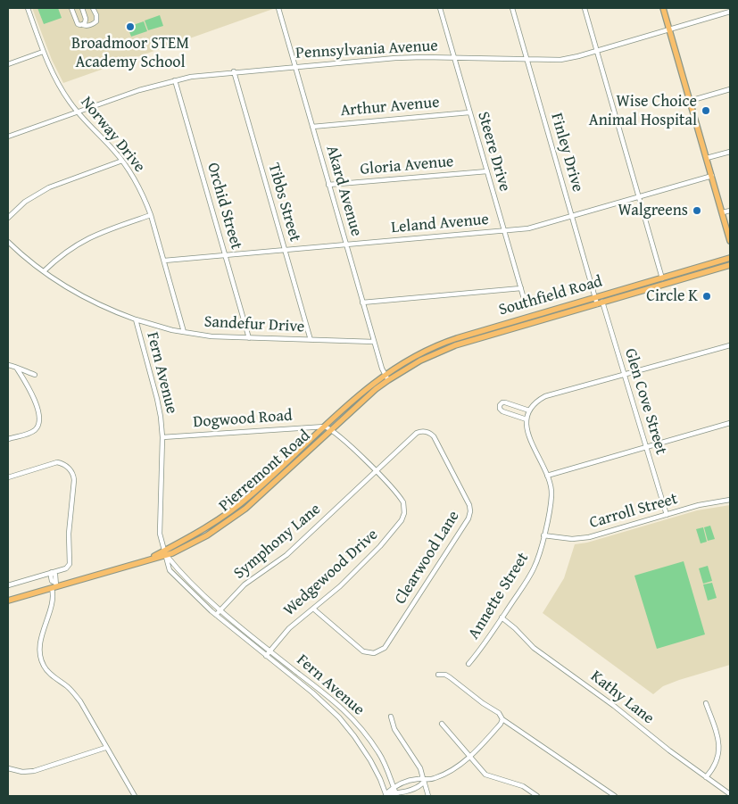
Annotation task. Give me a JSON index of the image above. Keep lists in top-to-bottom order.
{
  "streets": {
    "main road": ["Southfield Road", "Pierremont Road"],
    "street": [
      "Pennsylvania Avenue",
      "Arthur Avenue",
      "Norway Drive",
      "Steere Drive",
      "Finley Drive",
      "Gloria Avenue",
      "Akard Avenue",
      "Tibbs Street",
      "Orchid Street",
      "Leland Avenue",
      "Sandefur Drive",
      "Fern Avenue",
      "Glen Cove Street",
      "Dogwood Road",
      "Carroll Street",
      "Symphony Lane",
      "Clearwood Lane",
      "Wedgewood Drive",
      "Annette Street",
      "Kathy Lane"
    ]
  },
  "crossings": [
    ["Pennsylvania Avenue", "Norway Drive"],
    ["Pennsylvania Avenue", "Steere Drive"],
    ["Pennsylvania Avenue", "Finley Drive"],
    ["Pennsylvania Avenue", "Akard Avenue"],
    ["Pennsylvania Avenue", "Tibbs Street"],
    ["Pennsylvania Avenue", "Orchid Street"],
    ["Arthur Avenue", "Steere Drive"],
    ["Arthur Avenue", "Akard Avenue"],
    ["Norway Drive", "Leland Avenue"],
    ["Norway Drive", "Sandefur Drive"],
    ["Steere Drive", "Gloria Avenue"],
    ["Steere Drive", "Leland Avenue"],
    ["Finley Drive", "Leland Avenue"],
    ["Finley Drive", "Southfield Road"],
    ["Finley Drive", "Glen Cove Street"],
    ["Gloria Avenue", "Akard Avenue"],
    ["Akard Avenue", "Leland Avenue"],
    ["Akard Avenue", "Southfield Road"],
    ["Akard Avenue", "Sandefur Drive"],
    ["Akard Avenue", "Pierremont Road"],
    ["Tibbs Street", "Leland Avenue"],
    ["Tibbs Street", "Sandefur Drive"],
    ["Orchid Street", "Leland Avenue"],
    ["Orchid Street", "Sandefur Drive"],
    ["Southfield Road", "Glen Cove Street"],
    ["Southfield Road", "Pierremont Road"],
    ["Sandefur Drive", "Fern Avenue"],
    ["Fern Avenue", "Dogwood Road"],
    ["Fern Avenue", "Pierremont Road"],
    ["Fern Avenue", "Symphony Lane"],
    ["Fern Avenue", "Wedgewood Drive"],
    ["Glen Cove Street", "Carroll Street"],
    ["Dogwood Road", "Pierremont Road"],
    ["Carroll Street", "Annette Street"],
    ["Symphony Lane", "Clearwood Lane"],
    ["Symphony Lane", "Wedgewood Drive"],
    ["Clearwood Lane", "Wedgewood Drive"],
    ["Annette Street", "Kathy Lane"]
  ],
  "places": [
    "Broadmoor STEM Academy School",
    "Wise Choice Animal Hospital",
    "Walgreens",
    "Circle K"
  ]
}
